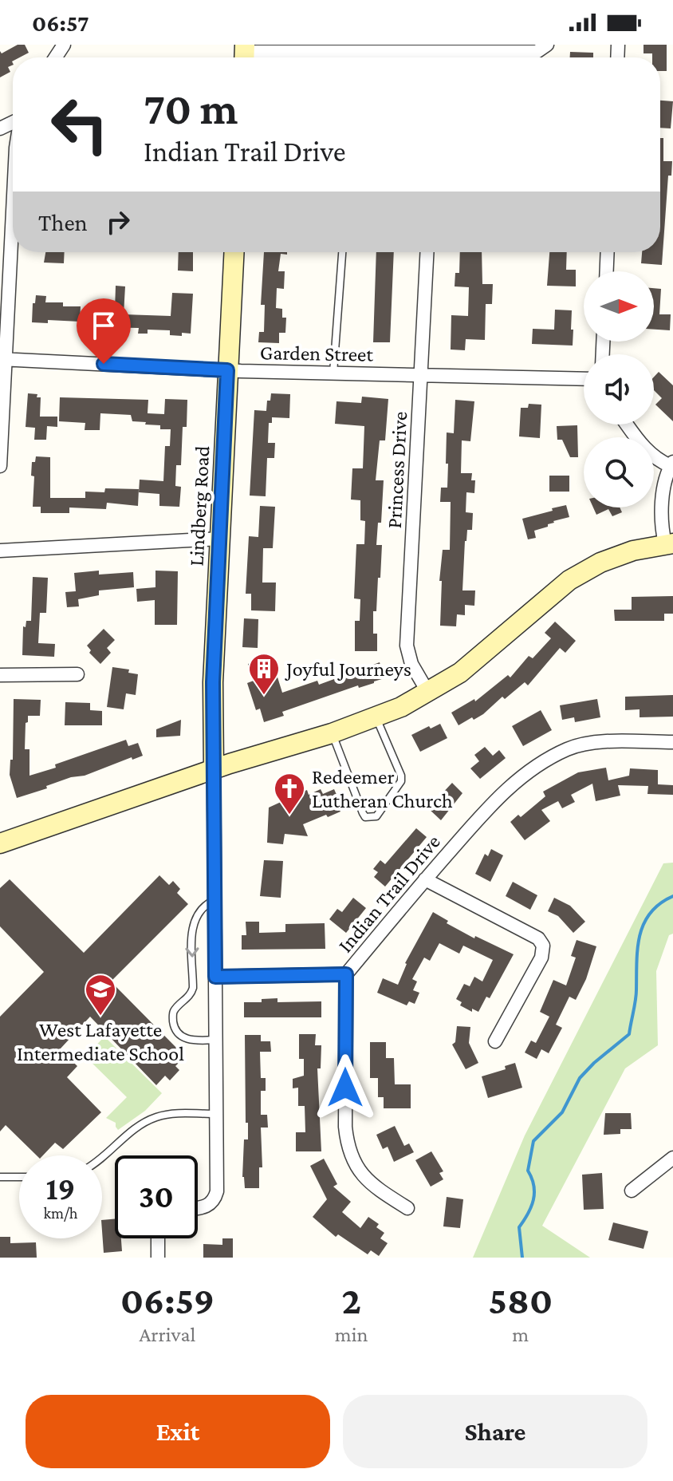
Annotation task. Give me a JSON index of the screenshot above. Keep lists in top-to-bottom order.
{
  "streets": {
    "street": [
      "Garden Street",
      "Princess Drive",
      "Lindberg Road",
      "Indian Trail Drive"
    ]
  },
  "crossings": [
    ["Garden Street", "Princess Drive"],
    ["Garden Street", "Lindberg Road"]
  ],
  "places": {
    "building": ["Joyful Journeys"],
    "church": ["Redeemer Lutheran Church"],
    "school or university": ["West Lafayette Intermediate School"]
  },
  "north": "right",
  "page": {
    "status": "06:57",
    "turn": ["70 m", "Indian Trail Drive"],
    "then": "Then",
    "speed": "19 km/h",
    "limit": "30",
    "eta": [
      "06:59",
      "Arrival",
      "2",
      "min",
      "580",
      "m"
    ],
    "buttons": ["Exit", "Share"]
  }
}
